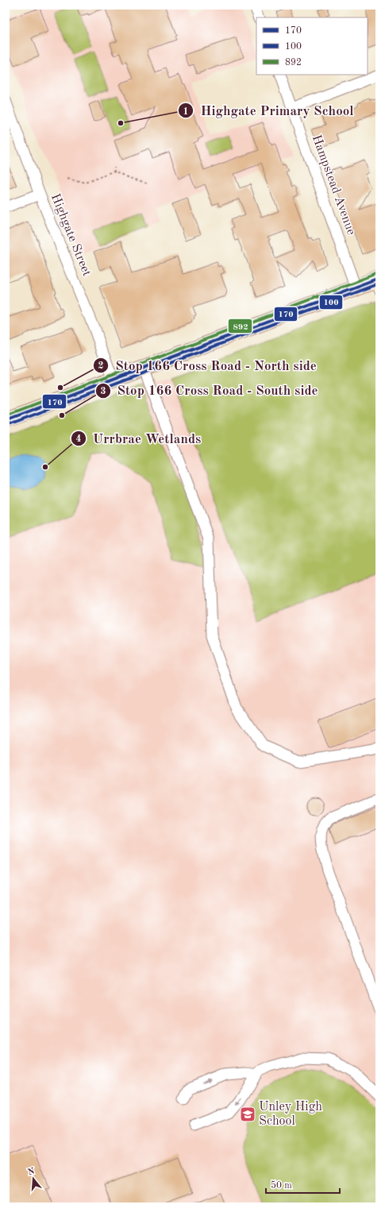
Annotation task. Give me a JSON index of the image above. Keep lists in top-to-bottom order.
{
  "streets": {
    "street": ["Hampstead Avenue", "Highgate Street"]
  },
  "places": {
    "other": [
      "Highgate Primary School",
      "Stop 166 Cross Road - North side",
      "Stop 166 Cross Road - South side",
      "Urrbrae Wetlands"
    ],
    "school or university": ["Unley High School"]
  },
  "lines": ["transit line 892", "transit line 170", "transit line 100"],
  "legend": ["170", "100", "892"],
  "scale_bar": "50 m",
  "north": "top"
}
